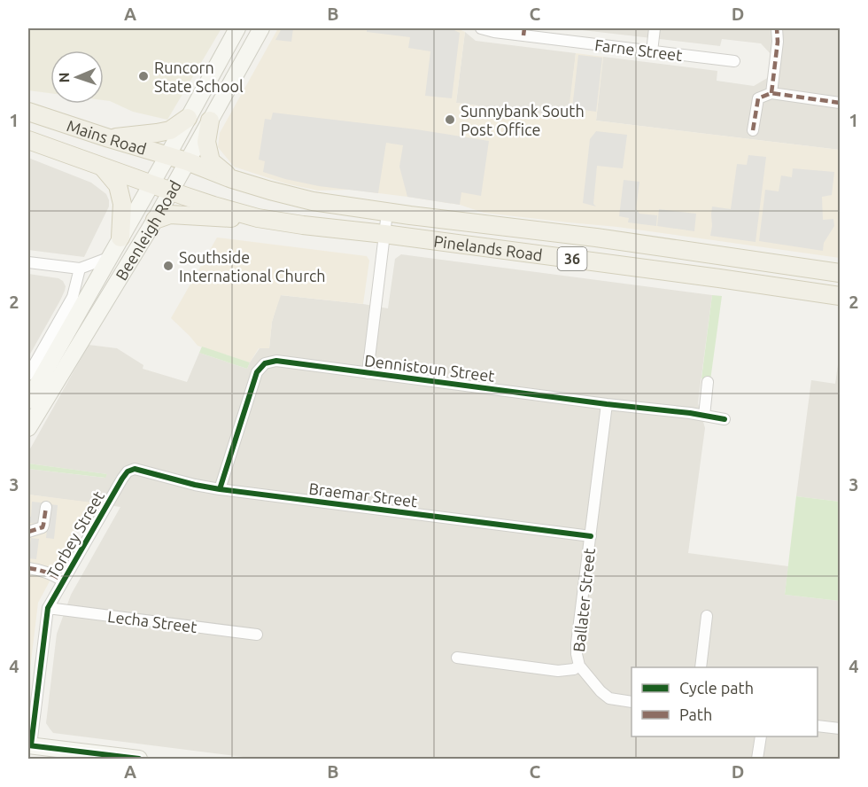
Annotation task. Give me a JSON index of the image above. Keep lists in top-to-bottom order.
{
  "streets": {
    "main road": [
      "Mains Road",
      "Beenleigh Road",
      "Pinelands Road",
      "36"
    ],
    "street": [
      "Farne Street",
      "Dennistoun Street",
      "Braemar Street",
      "Torbey Street",
      "Ballater Street",
      "Lecha Street"
    ]
  },
  "crossings": [
    ["Mains Road", "Beenleigh Road"],
    ["Mains Road", "Pinelands Road"],
    ["Beenleigh Road", "Pinelands Road"],
    ["Dennistoun Street", "Braemar Street"],
    ["Dennistoun Street", "Ballater Street"],
    ["Braemar Street", "Torbey Street"],
    ["Braemar Street", "Ballater Street"],
    ["Torbey Street", "Lecha Street"]
  ],
  "places": ["Runcorn State School", "Sunnybank South Post Office", "Southside International Church"],
  "legend": ["Cycle path", "Path"],
  "north": "left",
  "grid": {
    "columns": [
      "A",
      "B",
      "C",
      "D"
    ],
    "rows": [
      "1",
      "2",
      "3",
      "4"
    ]
  }
}
